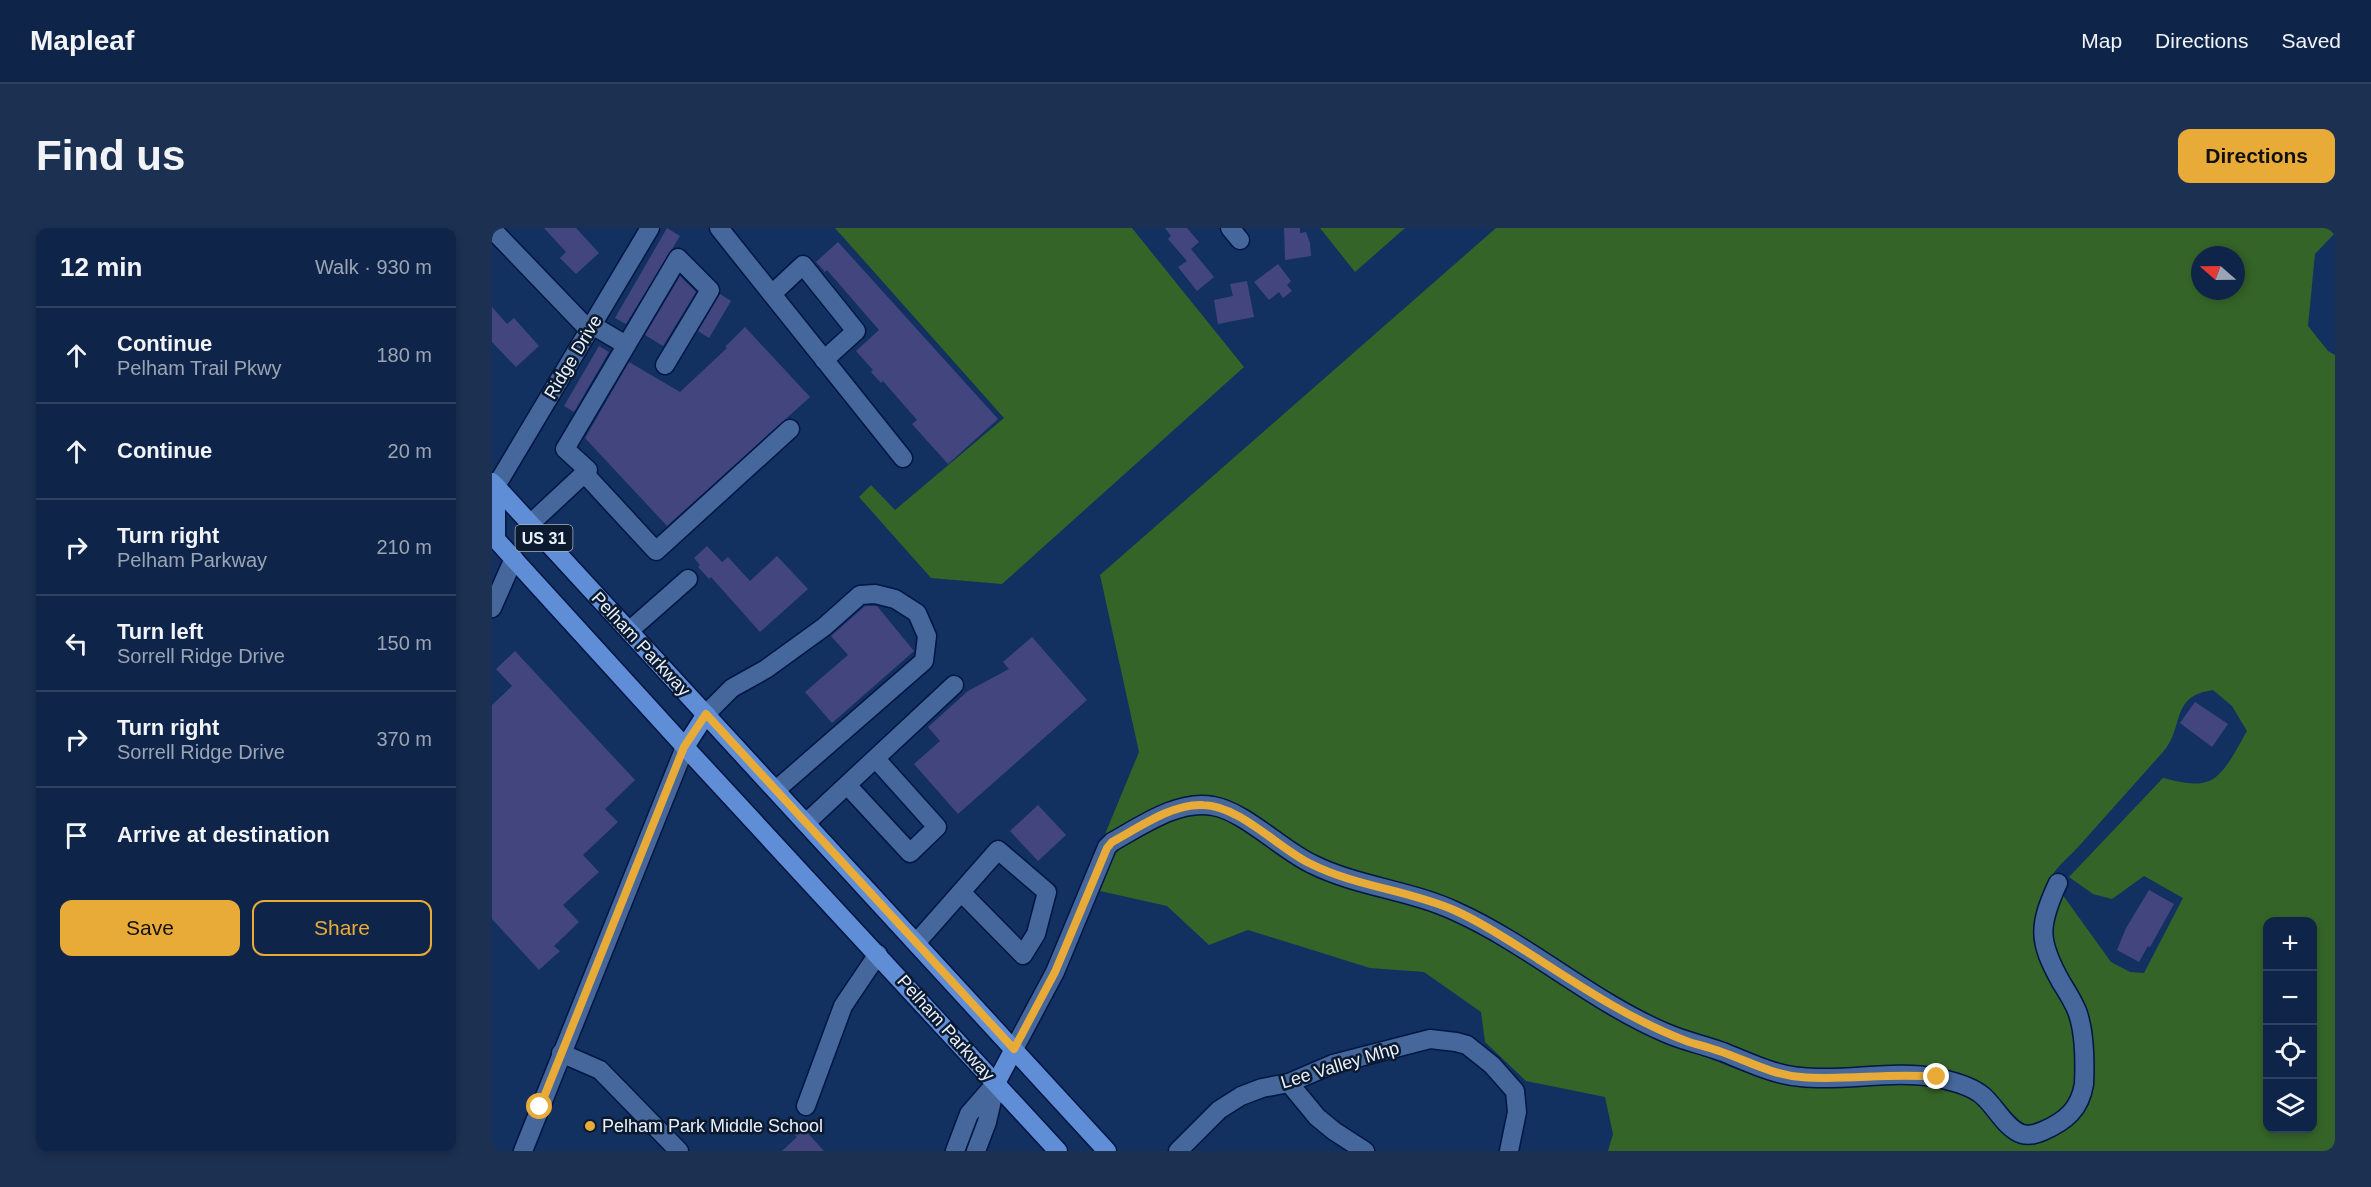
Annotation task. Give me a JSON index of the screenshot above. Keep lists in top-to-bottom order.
{
  "streets": {
    "main road": ["US 31", "Pelham Parkway"],
    "street": ["Ridge Drive", "Lee Valley Mhp"]
  },
  "crossings": [
    ["Ridge Drive", "Pelham Parkway"]
  ],
  "places": ["Pelham Park Middle School"],
  "north": "left",
  "page": {
    "header": "Mapleaf",
    "nav": ["Map", "Directions", "Saved"],
    "buttons": [
      "Directions",
      ["Save", "Share"]
    ],
    "title": "Find us",
    "heading": ["12 min", "Walk · 930 m"],
    "list": [
      ["Continue", "Pelham Trail Pkwy", "180 m"],
      ["Continue", "20 m"],
      ["Turn right", "Pelham Parkway", "210 m"],
      ["Turn left", "Sorrell Ridge Drive", "150 m"],
      ["Turn right", "Sorrell Ridge Drive", "370 m"],
      "Arrive at destination"
    ],
    "map_buttons": ["+", "−"]
  }
}
